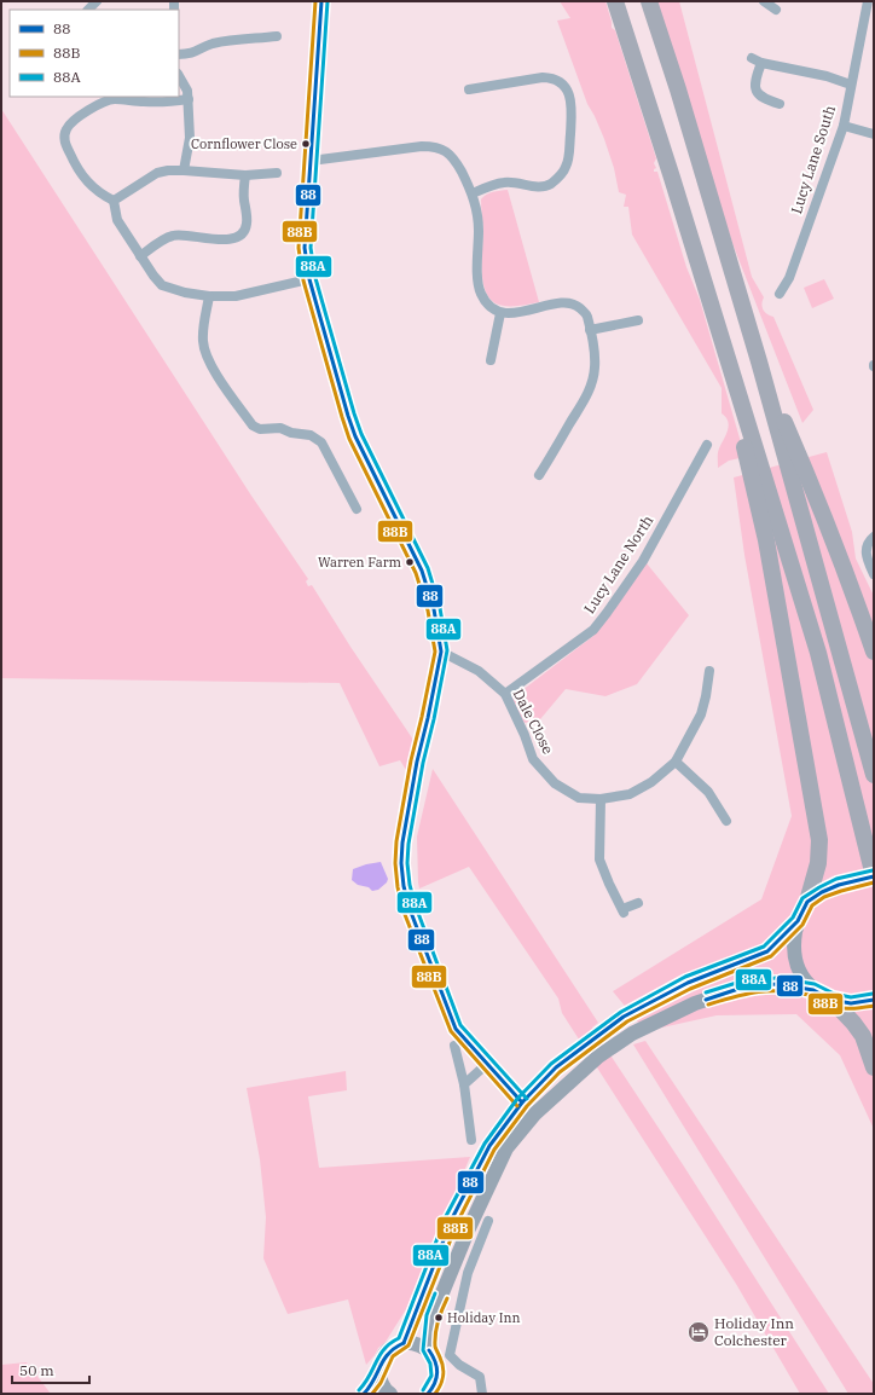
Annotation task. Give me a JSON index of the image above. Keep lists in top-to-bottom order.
{
  "streets": {
    "street": ["Lucy Lane South", "Lucy Lane North", "Dale Close"]
  },
  "crossings": [
    ["Lucy Lane North", "Dale Close"]
  ],
  "places": {
    "other": ["Cornflower Close", "Warren Farm", "Holiday Inn"],
    "hotel": ["Holiday Inn Colchester"]
  },
  "lines": ["transit line 88", "transit line 88B", "transit line 88A"],
  "legend": ["88", "88B", "88A"],
  "scale_bar": "50 m"
}
